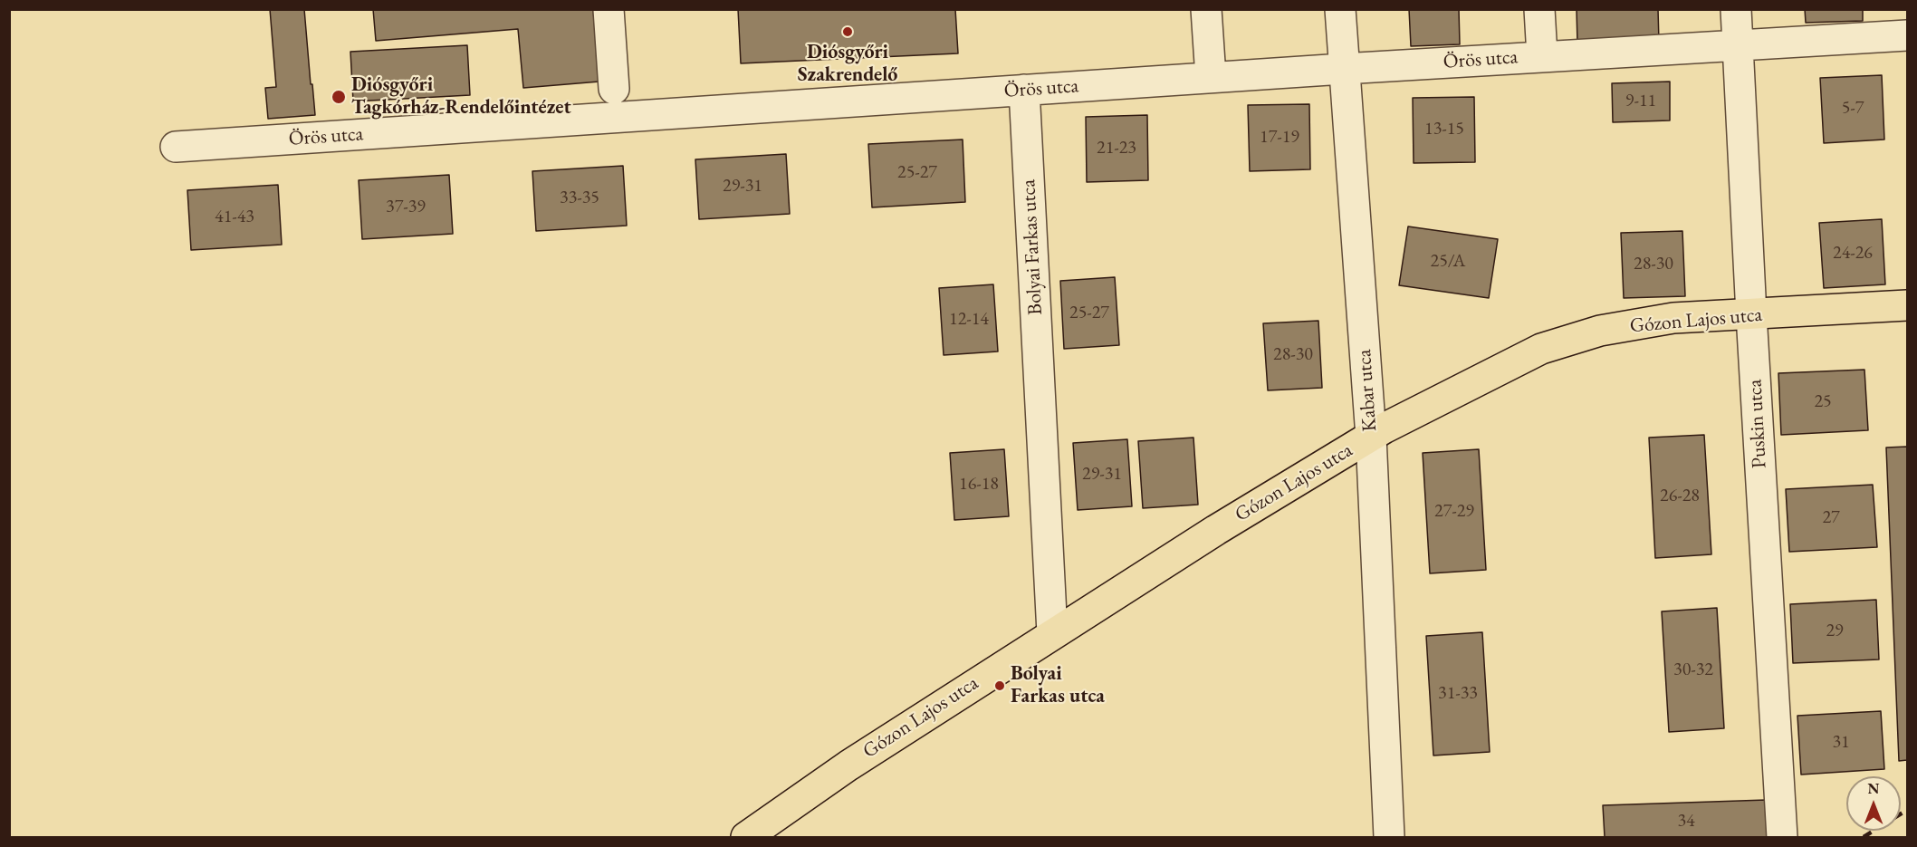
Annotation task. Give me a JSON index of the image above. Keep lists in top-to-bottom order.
{
  "streets": {
    "main road": ["Gózon Lajos utca"],
    "street": [
      "Örös utca",
      "Bolyai Farkas utca",
      "Kabar utca",
      "Puskin utca"
    ]
  },
  "crossings": [
    ["Örös utca", "Bolyai Farkas utca"],
    ["Örös utca", "Kabar utca"],
    ["Örös utca", "Puskin utca"],
    ["Bolyai Farkas utca", "Gózon Lajos utca"],
    ["Gózon Lajos utca", "Kabar utca"],
    ["Gózon Lajos utca", "Puskin utca"]
  ],
  "places": ["Diósgyőri Szakrendelő", "Diósgyőri Tagkórház-Rendelőintézet", "Bolyai Farkas utca"],
  "house_numbers": [
    "9-11",
    "5-7",
    "13-15",
    "17-19",
    "21-23",
    "25-27",
    "29-31",
    "33-35",
    "37-39",
    "41-43",
    "24-26",
    "25/A",
    "28-30",
    "25-27",
    "12-14",
    "28-30",
    "25",
    "29-31",
    "16-18",
    "26-28",
    "27-29",
    "27",
    "29",
    "30-32",
    "31-33",
    "31",
    "34"
  ],
  "north": "top"
}
